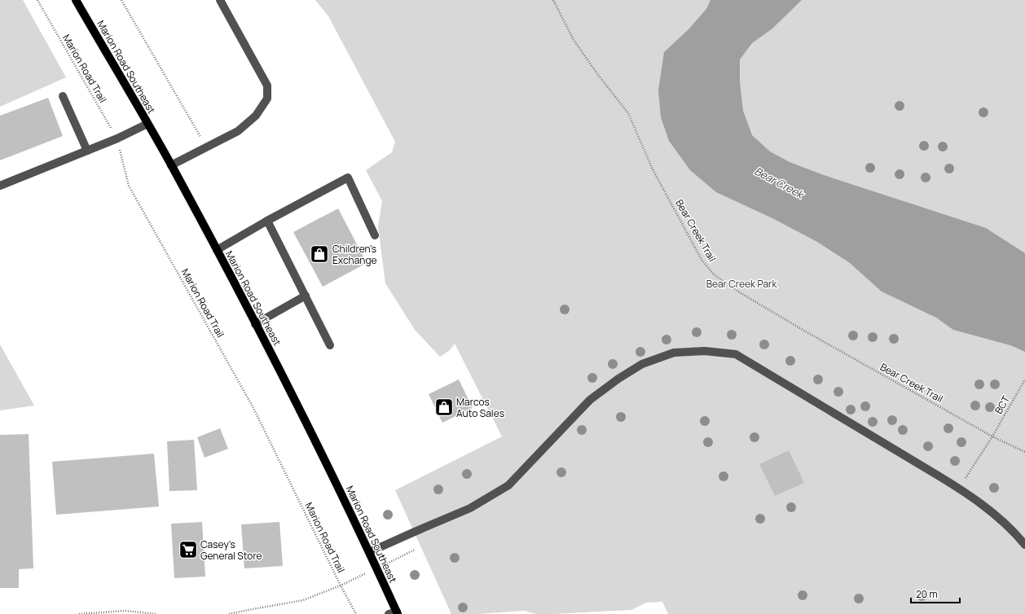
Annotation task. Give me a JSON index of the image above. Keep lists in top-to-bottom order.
{
  "streets": {
    "main road": ["Marion Road Southeast"],
    "path": ["Marion Road Trail", "Bear Creek Trail", "BCT"]
  },
  "crossings": [
    ["Bear Creek Trail", "BCT"]
  ],
  "water": ["Bear Creek"],
  "parks": ["Bear Creek Park"],
  "places": {
    "shop": ["Children's Exchange", "Marcos Auto Sales"],
    "supermarket": ["Casey's General Store"]
  },
  "scale_bar": "20 m"
}
